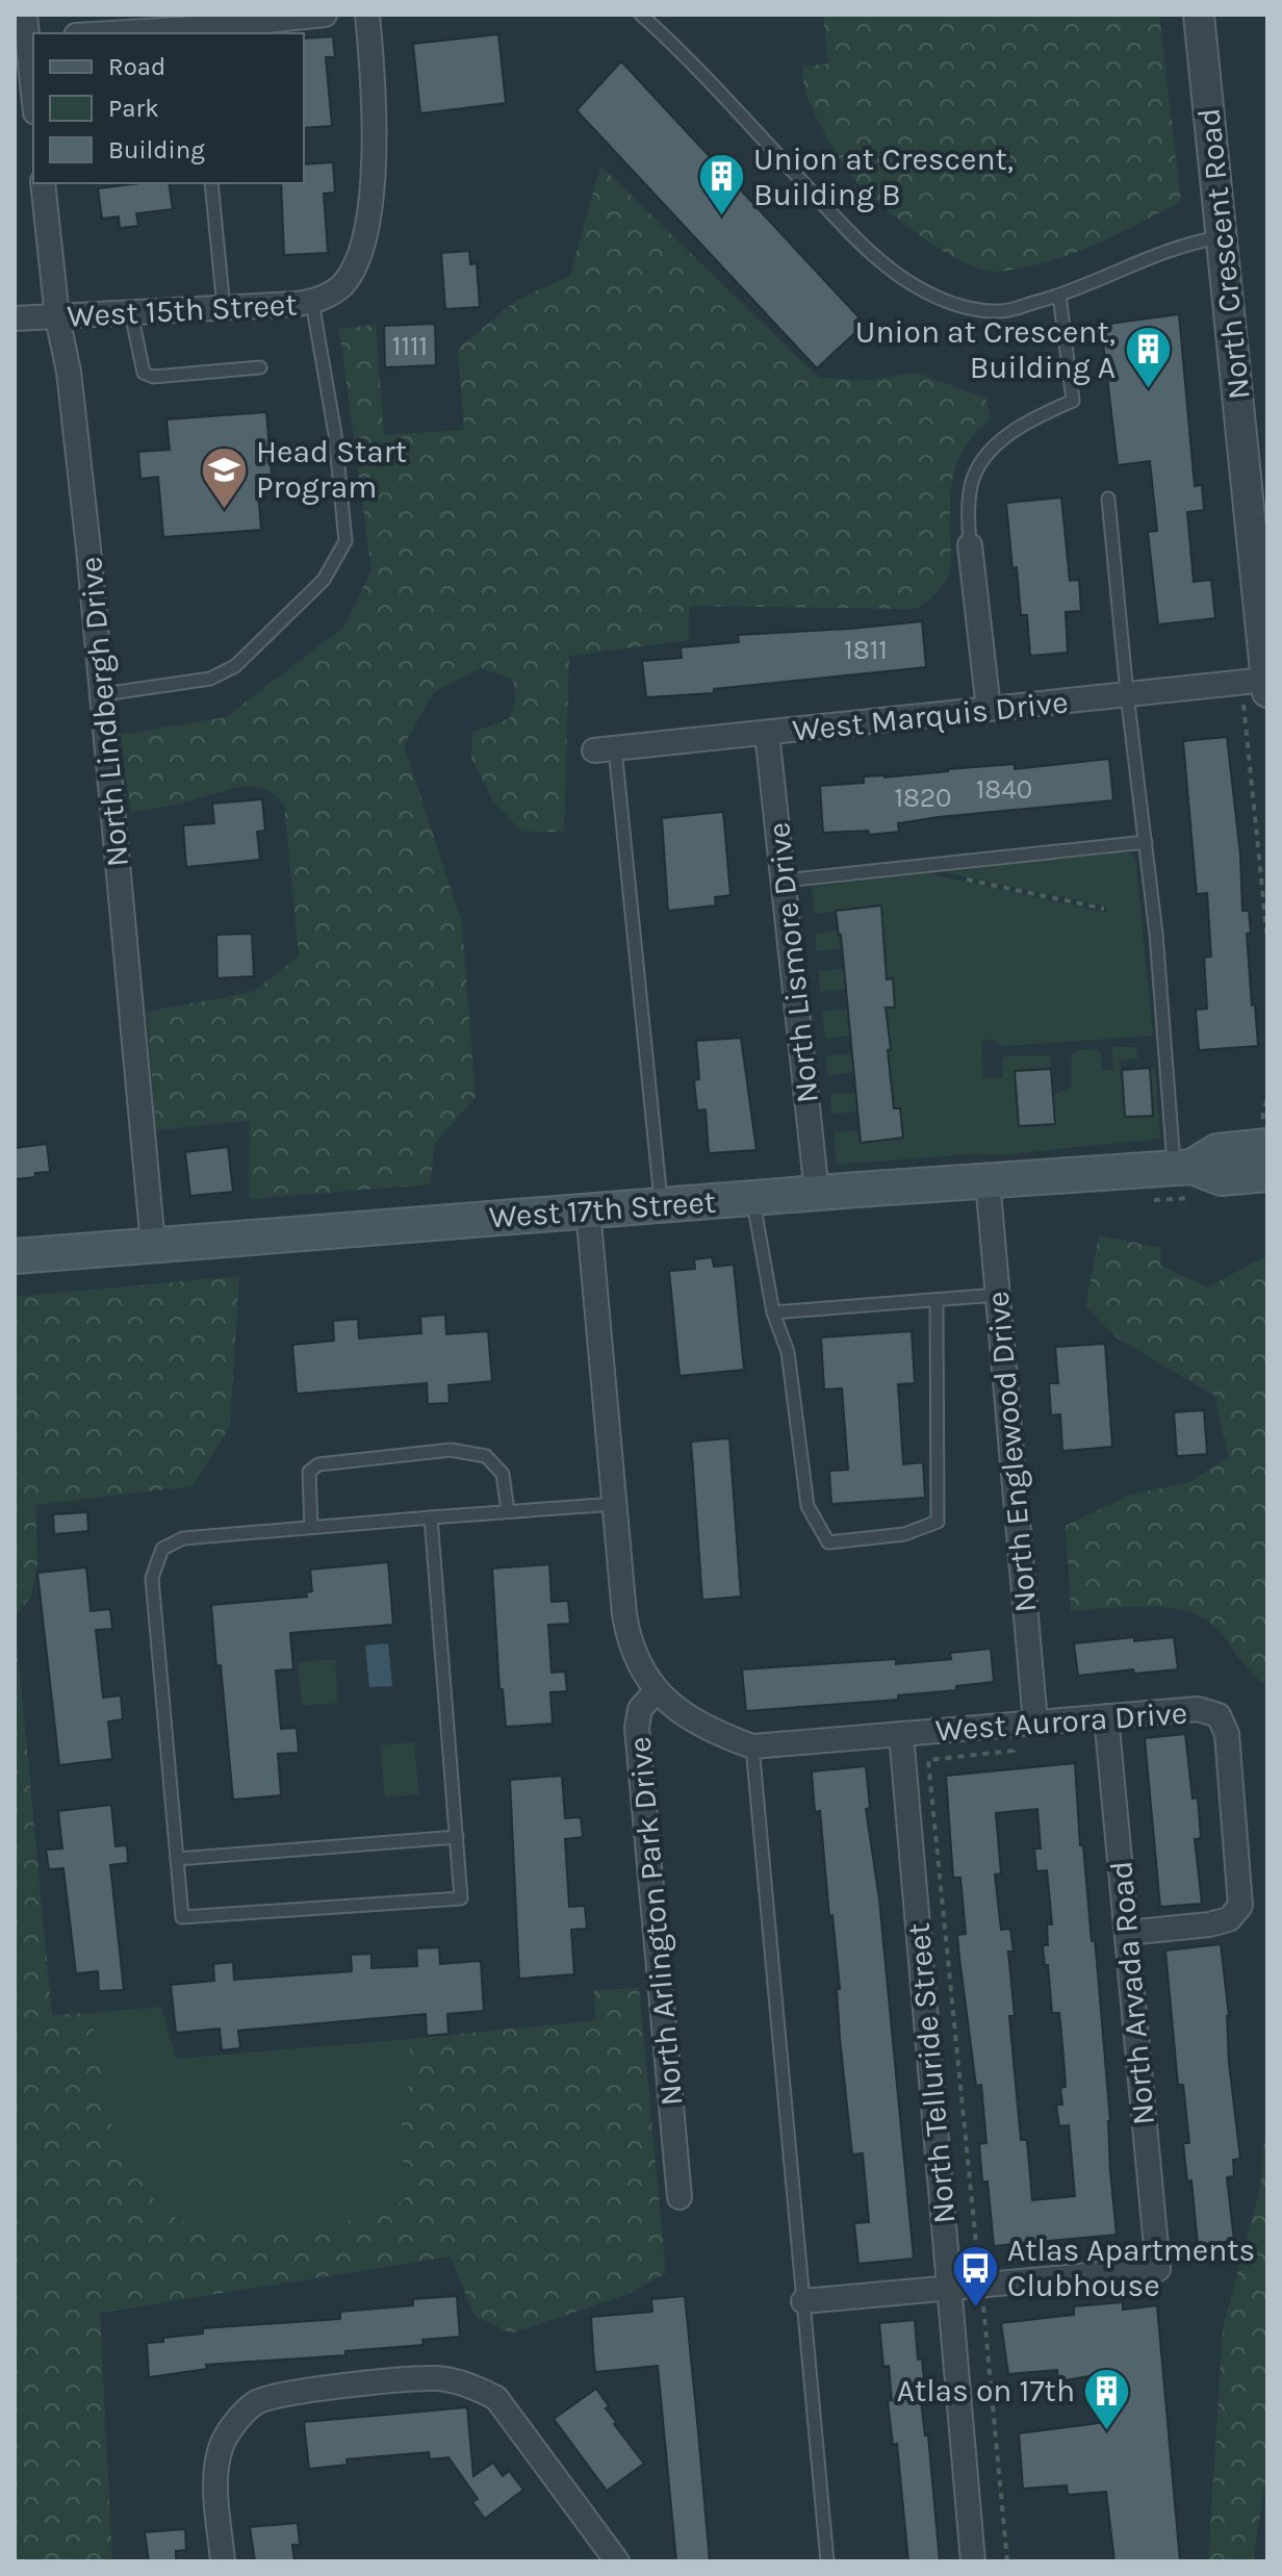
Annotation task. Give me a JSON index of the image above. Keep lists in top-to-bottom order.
{
  "streets": {
    "main road": ["West 17th Street"],
    "street": [
      "North Crescent Road",
      "West 15th Street",
      "North Lindbergh Drive",
      "West Marquis Drive",
      "North Lismore Drive",
      "North Englewood Drive",
      "West Aurora Drive",
      "North Arlington Park Drive",
      "North Arvada Road",
      "North Telluride Street"
    ]
  },
  "crossings": [
    ["North Crescent Road", "West Marquis Drive"],
    ["West 15th Street", "North Lindbergh Drive"],
    ["North Lindbergh Drive", "West 17th Street"],
    ["West Marquis Drive", "North Lismore Drive"],
    ["North Lismore Drive", "West 17th Street"],
    ["West 17th Street", "North Englewood Drive"],
    ["West 17th Street", "North Arlington Park Drive"],
    ["North Englewood Drive", "West Aurora Drive"],
    ["West Aurora Drive", "North Arlington Park Drive"],
    ["West Aurora Drive", "North Arvada Road"],
    ["West Aurora Drive", "North Telluride Street"],
    ["North Arvada Road", "North Telluride Street"]
  ],
  "places": {
    "building": ["Union at Crescent, Building B", "Union at Crescent, Building A", "Atlas on 17th"],
    "school or university": ["Head Start Program"],
    "bus stop": ["Atlas Apartments Clubhouse"]
  },
  "house_numbers": [
    "1111",
    "1811",
    "1840",
    "1820"
  ],
  "legend": ["Road", "Park", "Building"]
}
